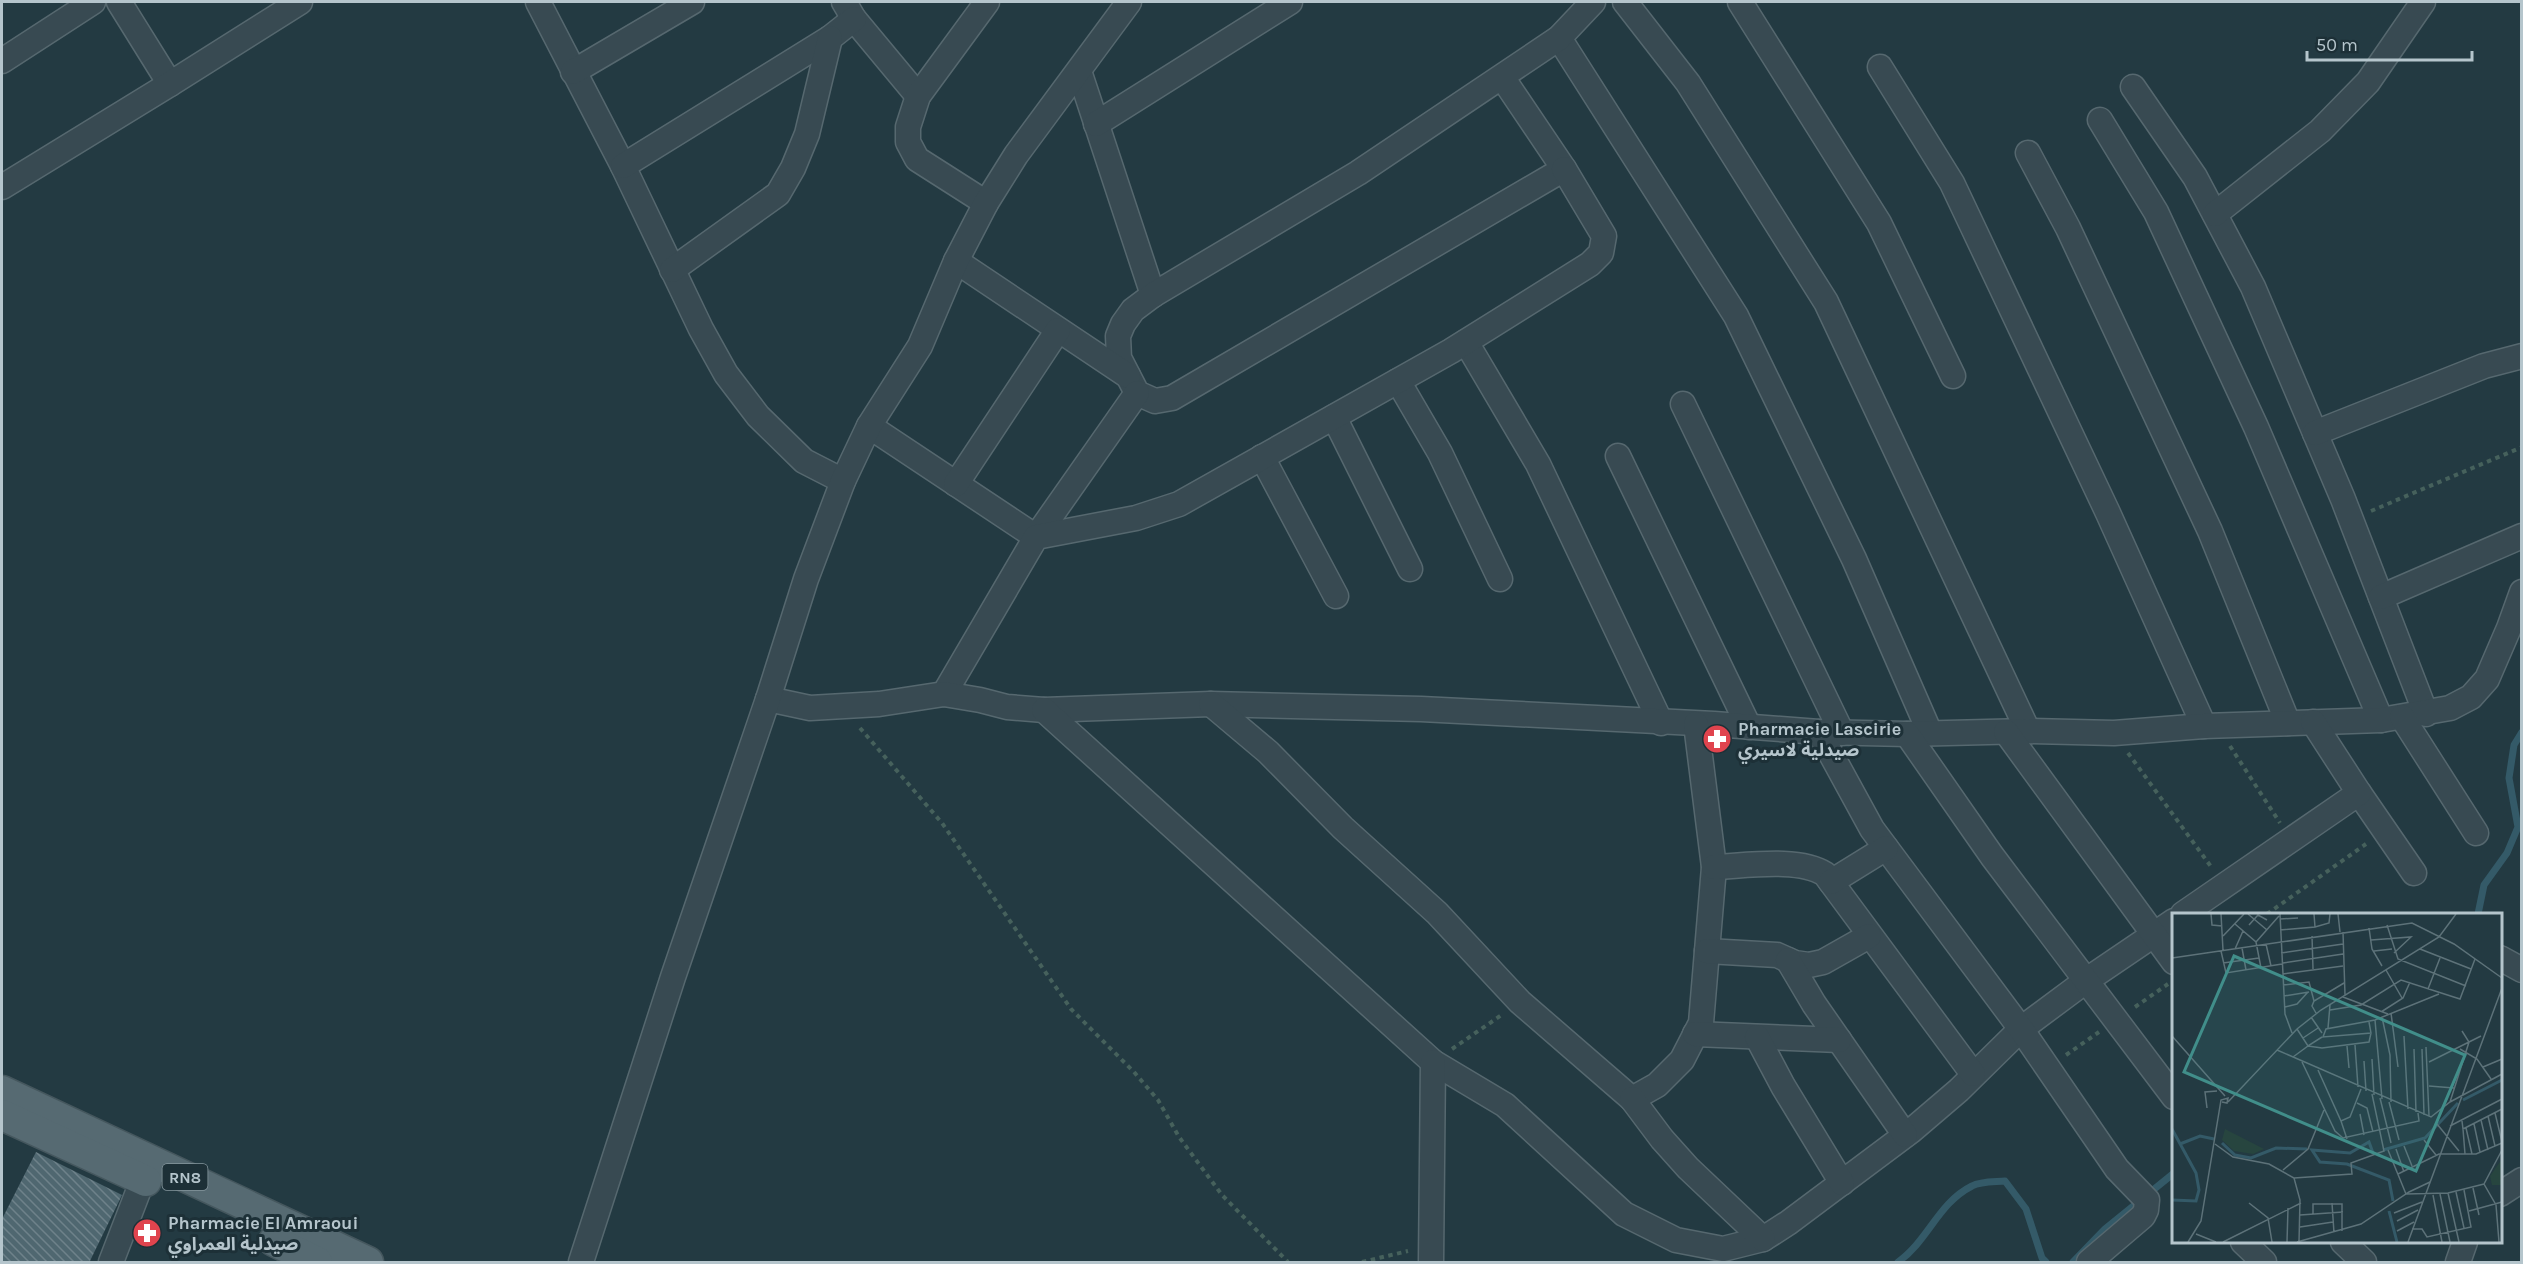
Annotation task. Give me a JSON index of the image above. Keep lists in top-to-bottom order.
{
  "streets": {
    "main road": ["RN8"]
  },
  "places": {
    "pharmacy": ["Pharmacie Lascirie صيدلية لاسيري", "Pharmacie El Amraoui صيدلية العمراوي"]
  },
  "scale_bar": "50 m"
}
